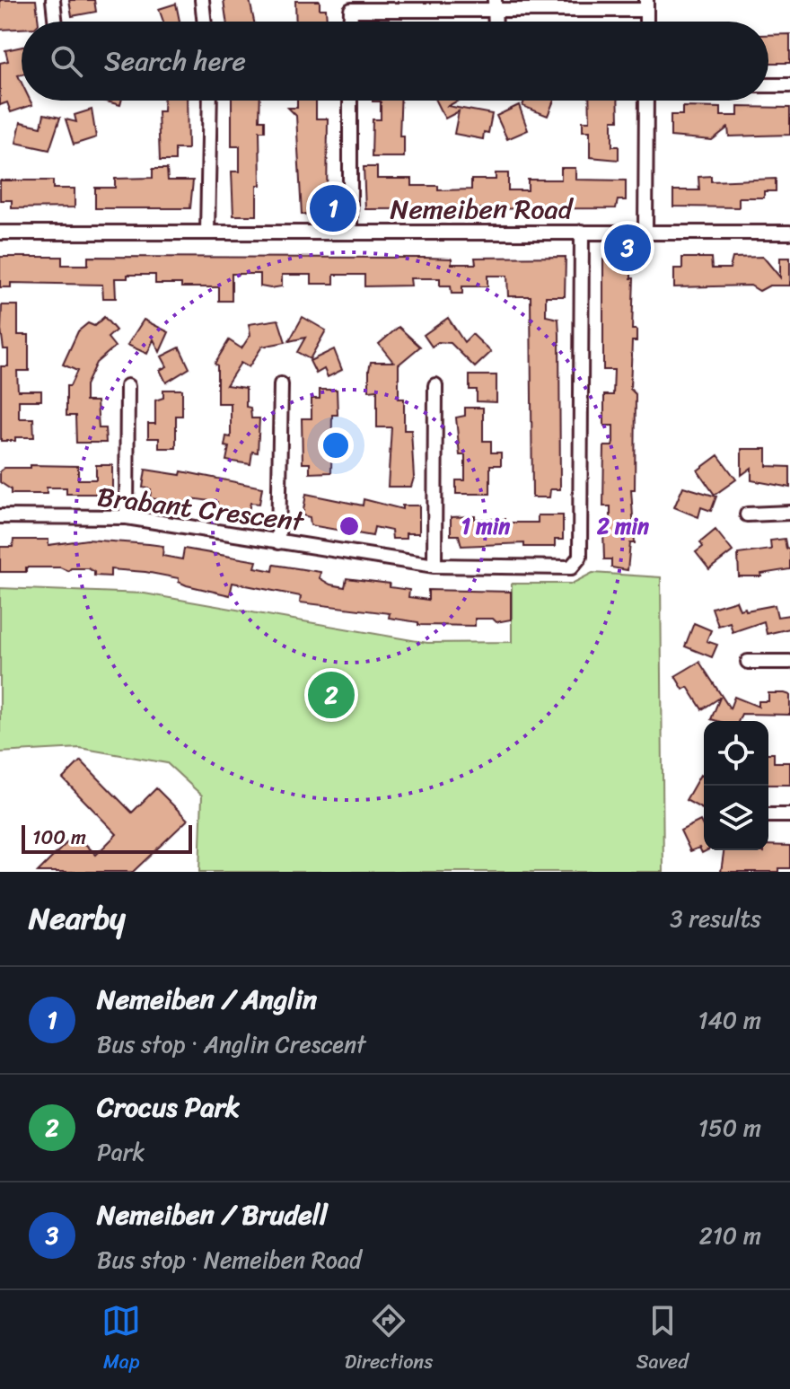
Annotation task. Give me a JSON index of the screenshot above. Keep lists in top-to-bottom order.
{
  "streets": {
    "street": ["Nemeiben Road", "Brabant Crescent"]
  },
  "crossings": [
    ["Nemeiben Road", "Brabant Crescent"]
  ],
  "scale_bar": "100 m",
  "page": {
    "search": "Search here",
    "pins": ["1", "3", "2"],
    "scale": "100 m",
    "heading": ["Nearby", "3 results"],
    "list": [
      {
        "mark": "1",
        "name": "Nemeiben / Anglin",
        "note": "Bus stop · Anglin Crescent",
        "value": "140 m"
      },
      {
        "mark": "2",
        "name": "Crocus Park",
        "note": "Park",
        "value": "150 m"
      },
      {
        "mark": "3",
        "name": "Nemeiben / Brudell",
        "note": "Bus stop · Nemeiben Road",
        "value": "210 m"
      }
    ],
    "nav": ["Map", "Directions", "Saved"]
  },
  "rings": ["1 min", "2 min"]
}
